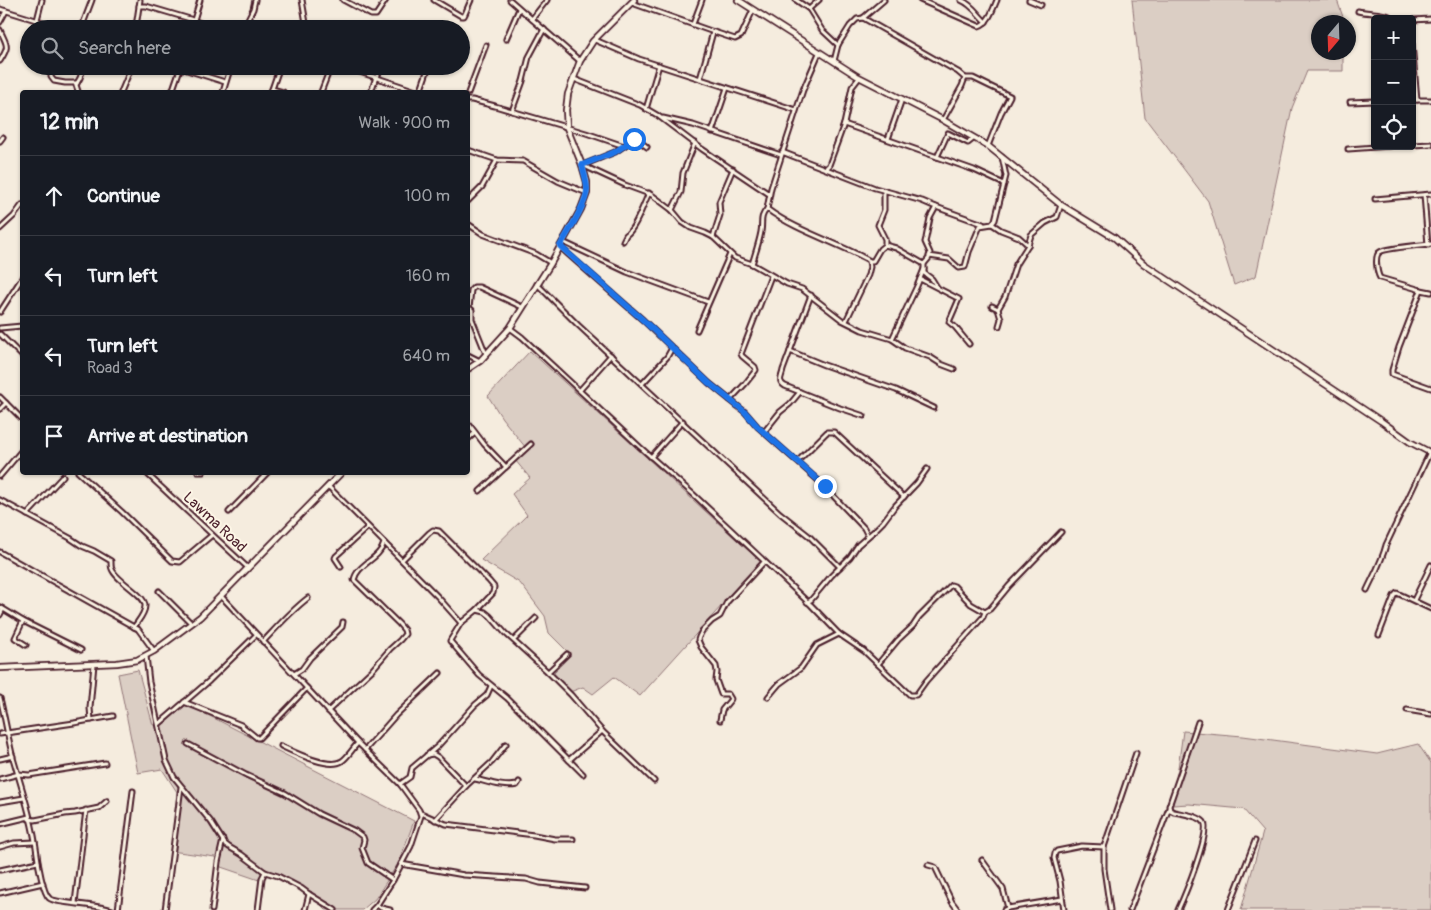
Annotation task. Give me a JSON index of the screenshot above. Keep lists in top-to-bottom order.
{
  "streets": {
    "street": ["Lawma Road"]
  },
  "north": "bottom",
  "page": {
    "map_buttons": ["+", "−"],
    "search": "Search here",
    "heading": ["12 min", "Walk · 900 m"],
    "list": [
      ["Continue", "100 m"],
      ["Turn left", "160 m"],
      ["Turn left", "Road 3", "640 m"],
      "Arrive at destination"
    ]
  }
}
